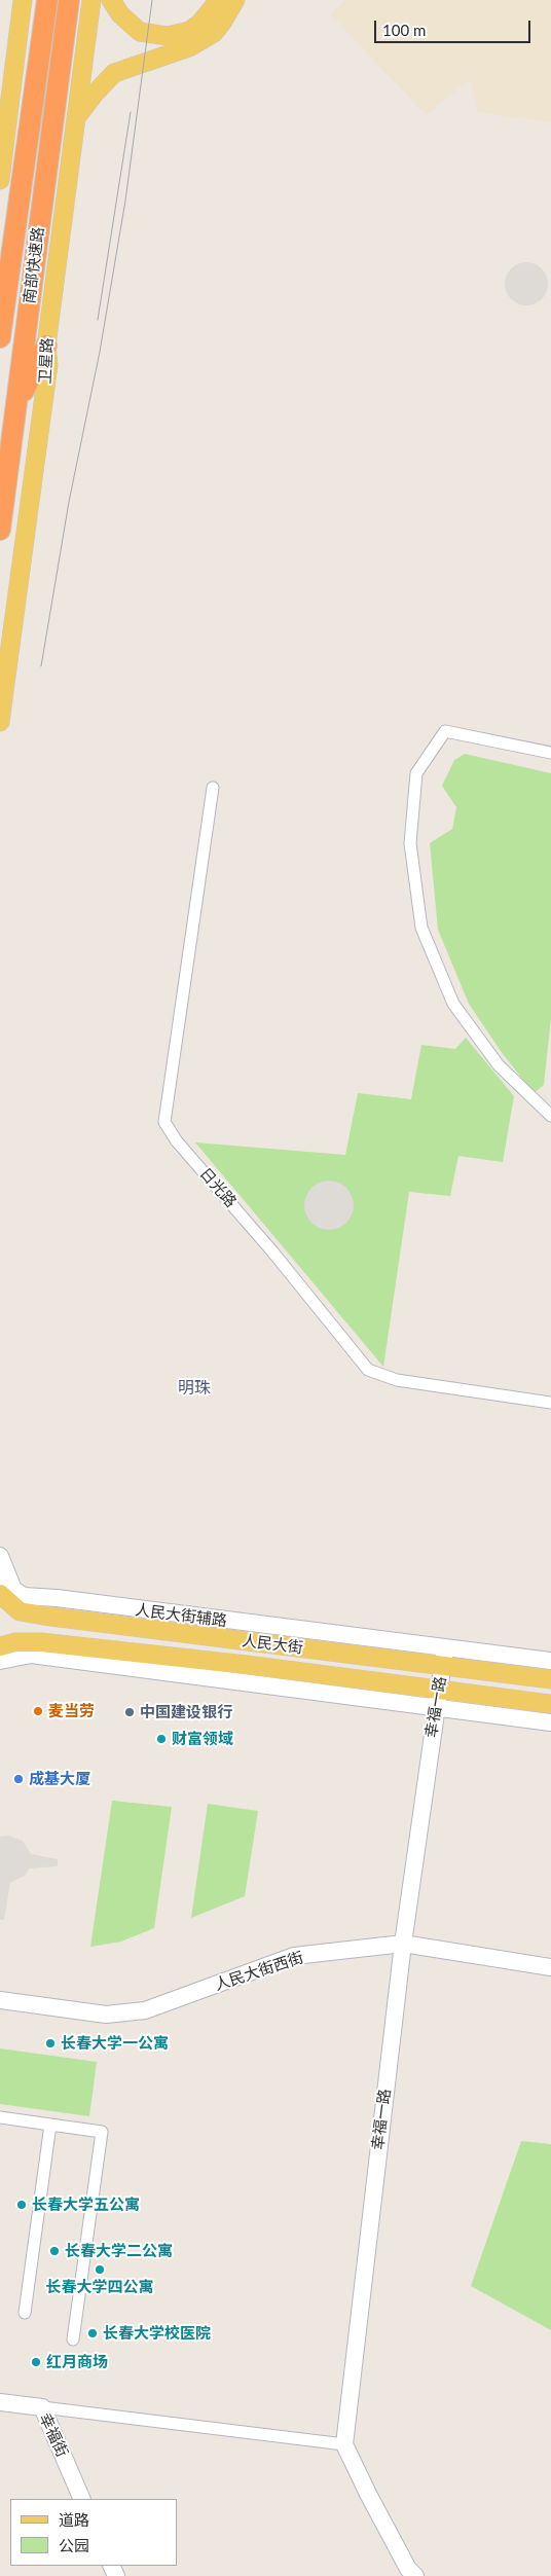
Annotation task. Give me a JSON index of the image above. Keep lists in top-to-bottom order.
{
  "streets": {
    "highway": ["南部快速路"],
    "main road": ["卫星路", "人民大街"],
    "street": [
      "日光路",
      "幸福一路",
      "人民大街西街",
      "幸福街"
    ]
  },
  "crossings": [
    ["人民大街", "幸福一路"],
    ["幸福一路", "人民大街西街"]
  ],
  "districts": ["明珠"],
  "places": [
    "麦当劳",
    "中国建设银行",
    "财富领域",
    "成基大厦",
    "长春大学一公寓",
    "长春大学五公寓",
    "长春大学二公寓",
    "长春大学四公寓",
    "长春大学校医院",
    "红月商场"
  ],
  "legend": ["道路", "公园"],
  "scale_bar": "100 m"
}
